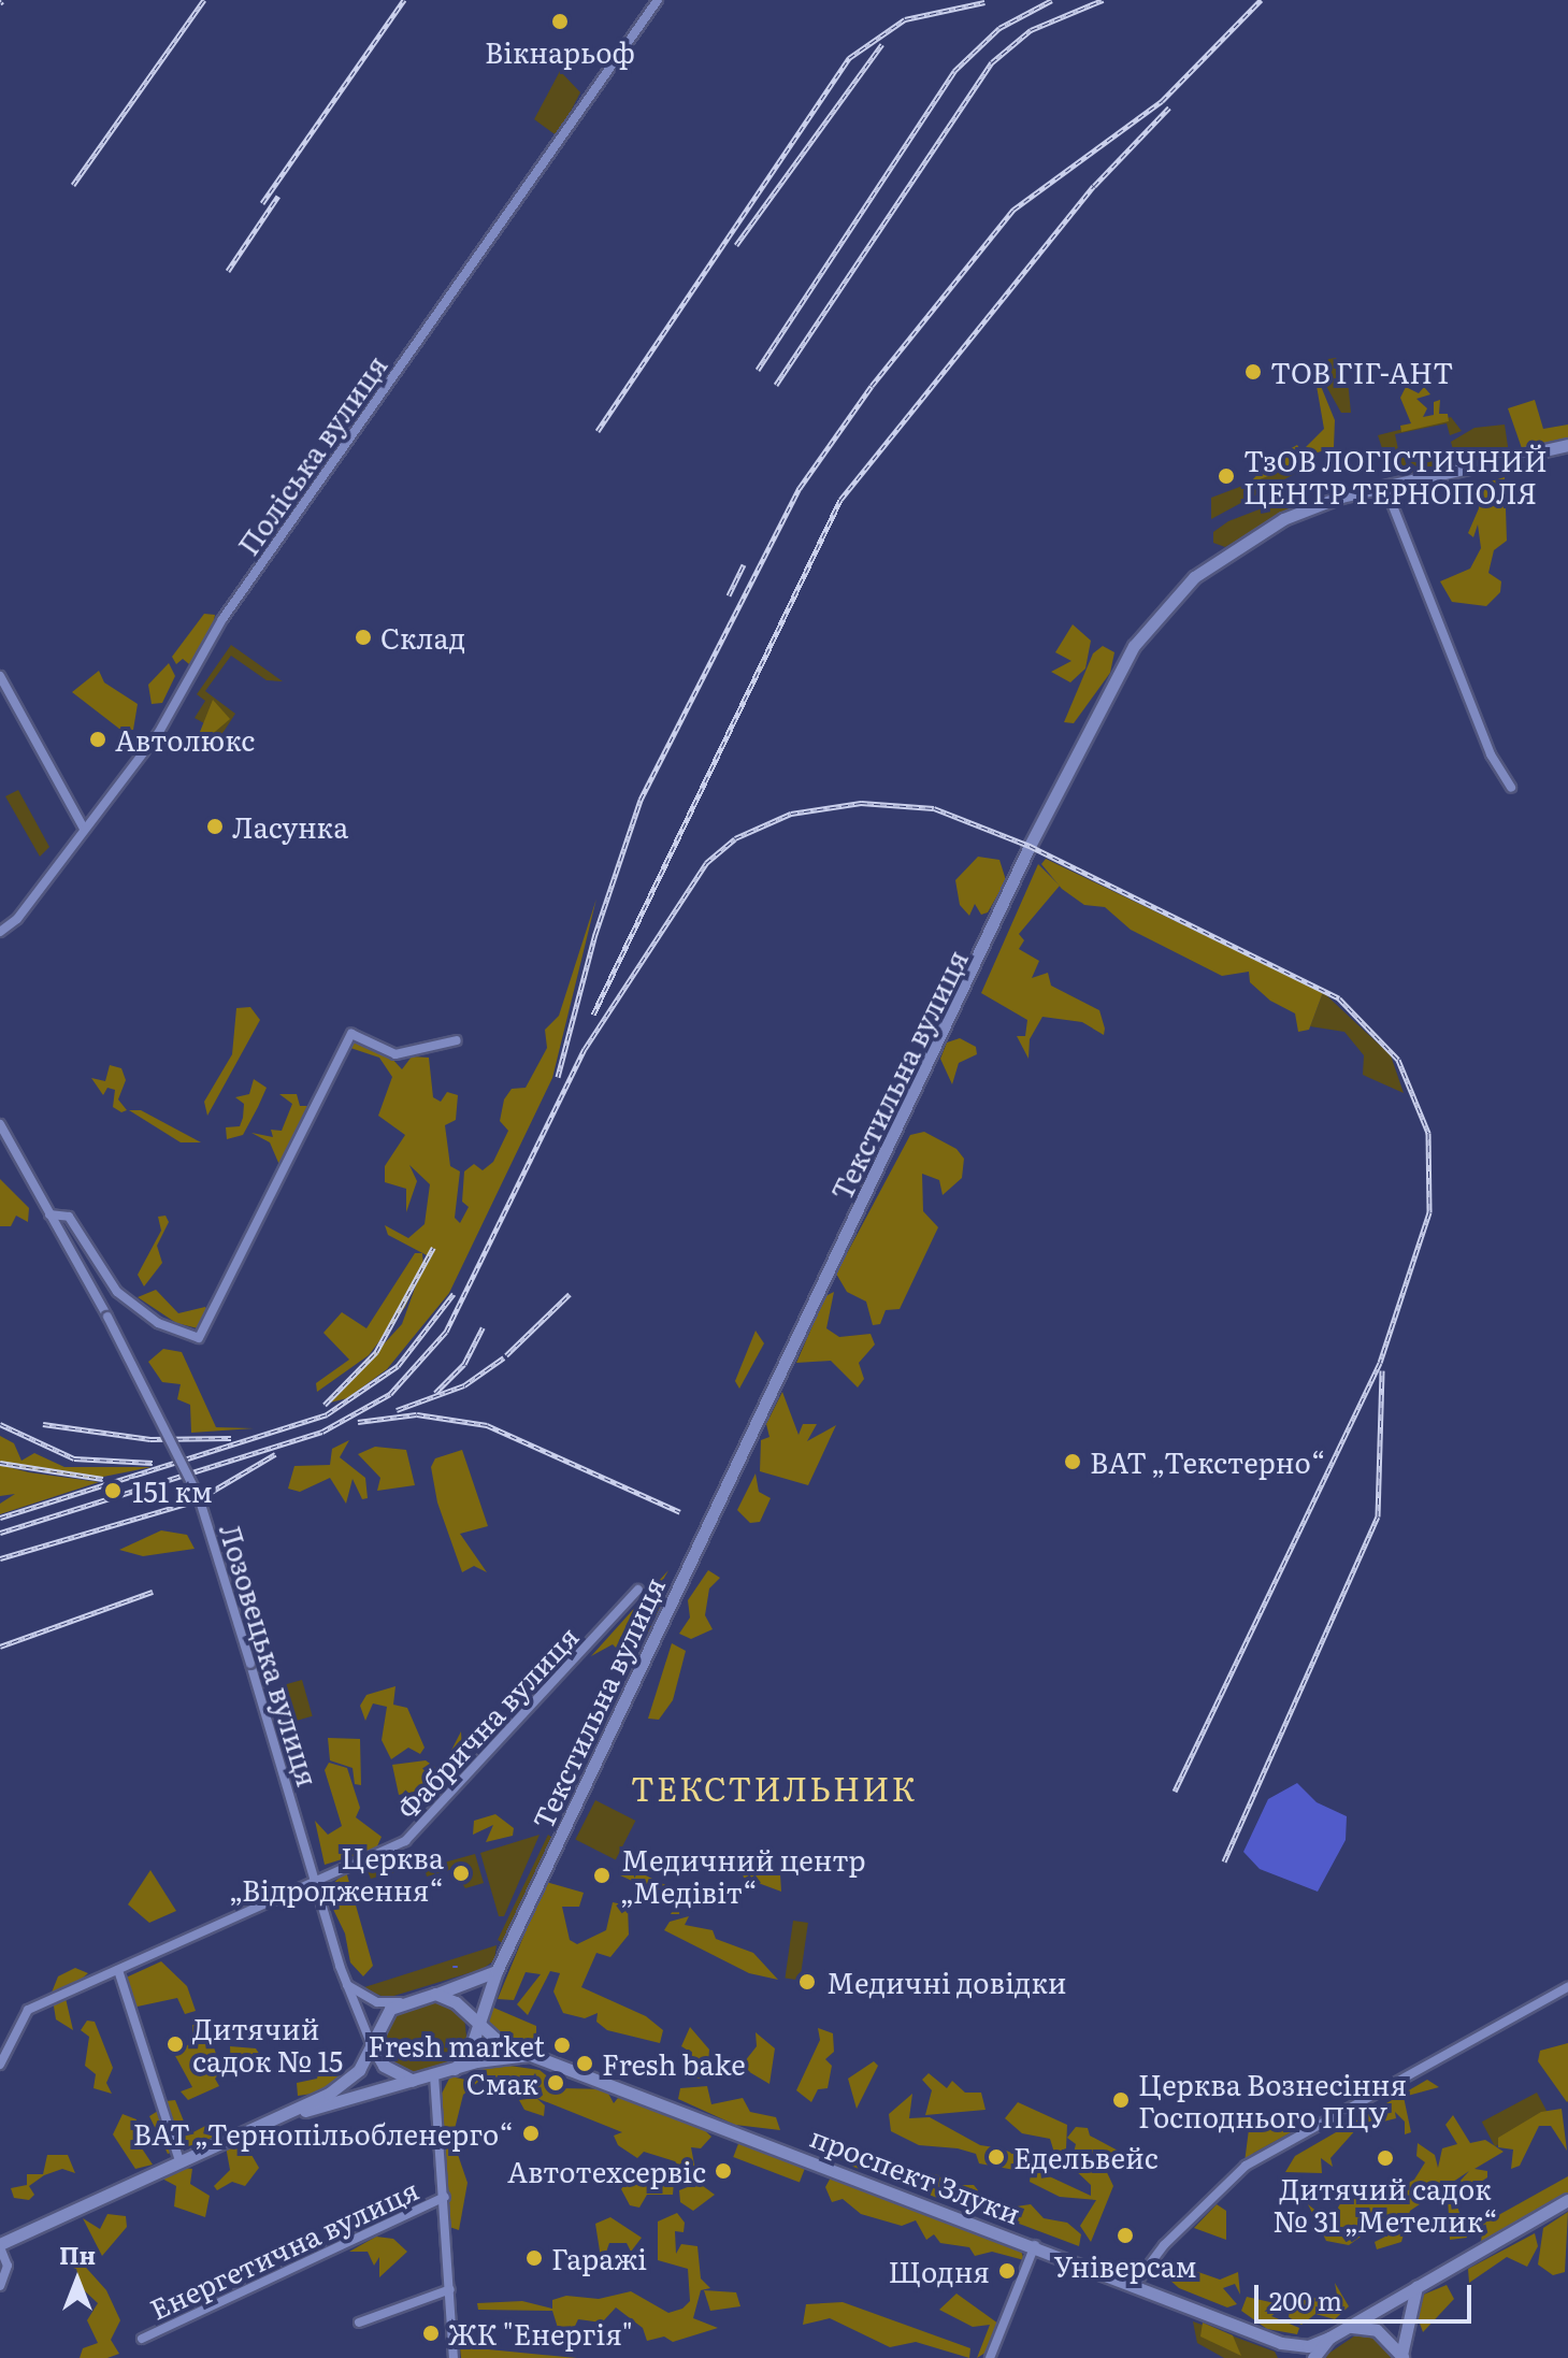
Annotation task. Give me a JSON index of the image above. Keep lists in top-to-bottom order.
{
  "streets": {
    "main road": ["Текстильна вулиця", "проспект Злуки"],
    "street": [
      "Поліська вулиця",
      "Лозовецька вулиця",
      "Фабрична вулиця",
      "Енергетична вулиця"
    ]
  },
  "crossings": [
    ["Текстильна вулиця", "Лозовецька вулиця"],
    ["Текстильна вулиця", "проспект Злуки"],
    ["Текстильна вулиця", "Енергетична вулиця"],
    ["Лозовецька вулиця", "Фабрична вулиця"],
    ["Лозовецька вулиця", "проспект Злуки"],
    ["Лозовецька вулиця", "Енергетична вулиця"],
    ["проспект Злуки", "Енергетична вулиця"]
  ],
  "districts": ["ТЕКСТИЛЬНИК"],
  "places": [
    "Вікнарьоф",
    "ТОВ ГІГ-АНТ",
    "ТзОВ ЛОГІСТИЧНИЙ ЦЕНТР ТЕРНОПОЛЯ",
    "Склад",
    "Автолюкс",
    "Ласунка",
    "ВАТ „Текстерно“",
    "151 км",
    "Церква „Відродження“",
    "Медичний центр „Медівіт“",
    "Медичні довідки",
    "Дитячий садок № 15",
    "Fresh market",
    "Fresh bake",
    "Смак",
    "Церква Вознесіння Господнього ПЦУ",
    "ВАТ „Тернопільобленерго“",
    "Едельвейс",
    "Дитячий садок № 31 „Метелик“",
    "Автотехсервіс",
    "Універсам",
    "Гаражі",
    "Щодня",
    "ЖК \"Енергія\""
  ],
  "scale_bar": "200 m",
  "north": "top"
}
